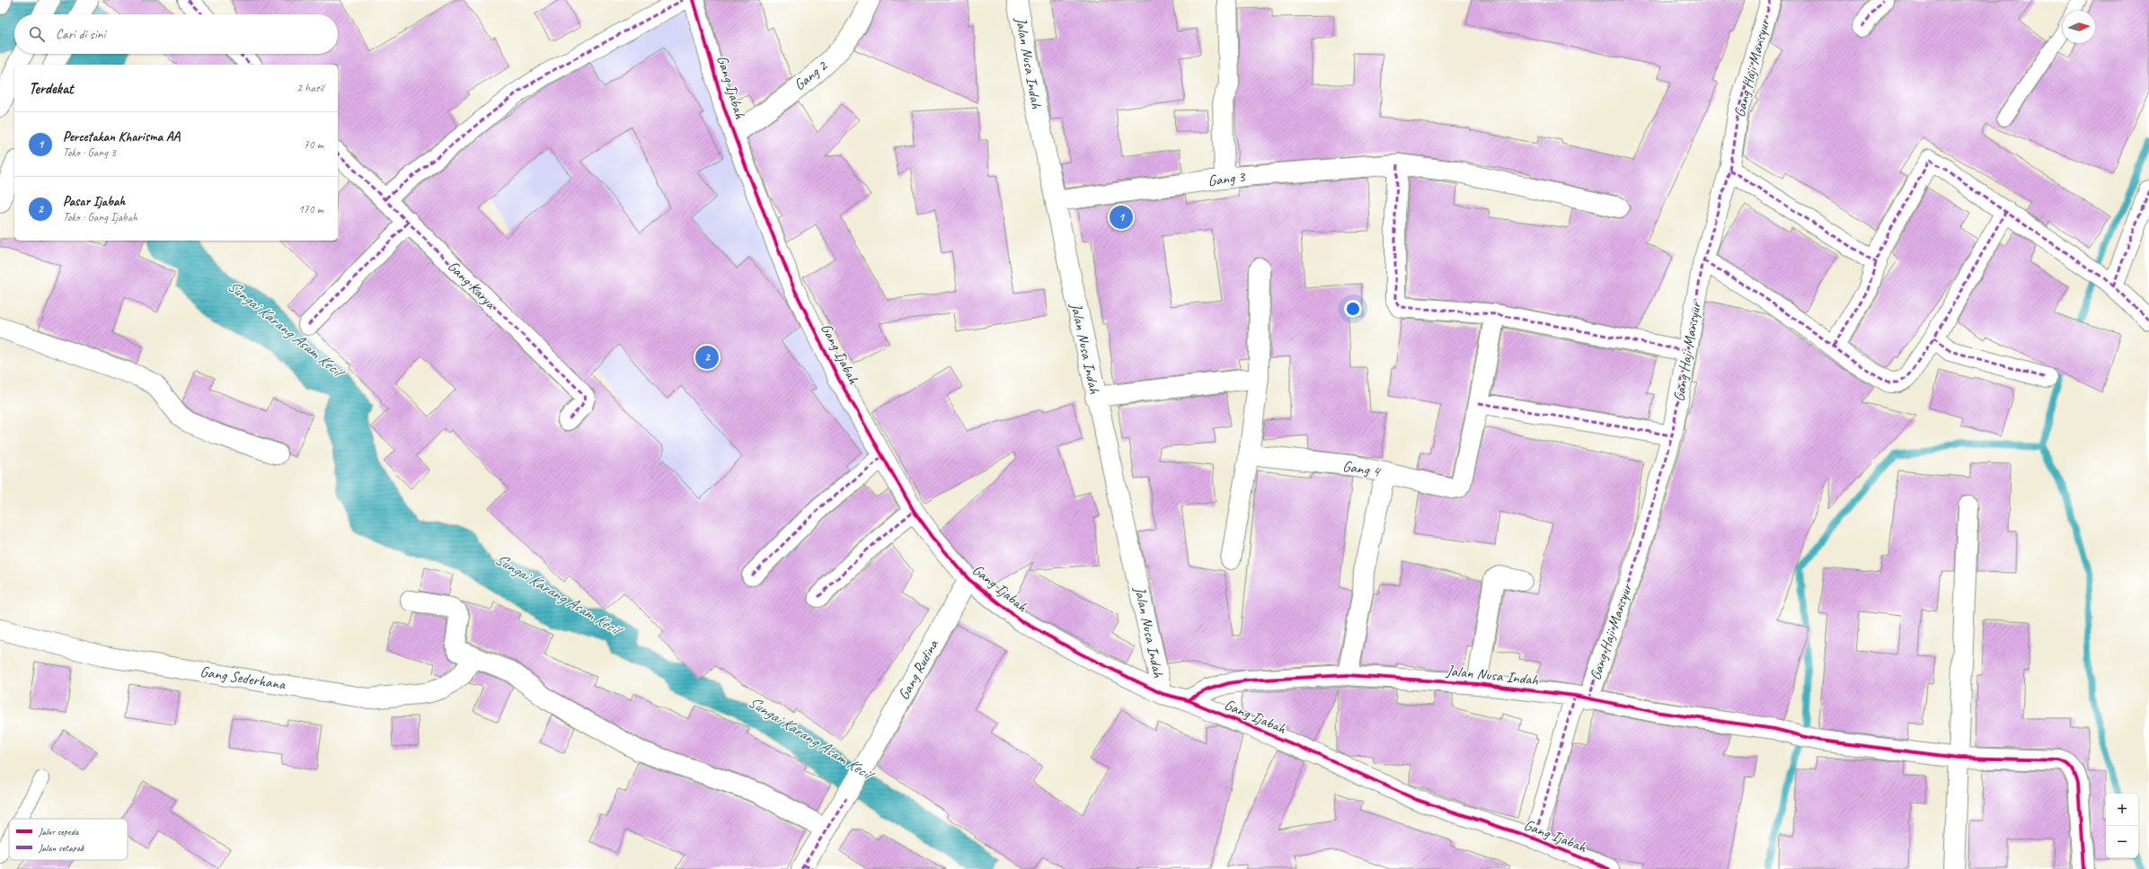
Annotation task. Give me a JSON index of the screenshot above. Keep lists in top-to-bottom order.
{
  "streets": {
    "main road": [
      "Jalan Nusa Indah",
      "Gang Haji Mansyur",
      "Gang 2",
      "Gang Ijabah",
      "Gang 3",
      "Gang Karya",
      "Gang 4",
      "Gang Rudina",
      "Gang Sederhana"
    ]
  },
  "crossings": [
    ["Jalan Nusa Indah", "Gang Haji Mansyur"],
    ["Jalan Nusa Indah", "Gang Ijabah"],
    ["Jalan Nusa Indah", "Gang 3"],
    ["Gang Haji Mansyur", "Gang Ijabah"],
    ["Gang 2", "Gang Ijabah"],
    ["Gang Ijabah", "Gang Rudina"]
  ],
  "water": ["Sungai Karang Asam Kecil"],
  "legend": ["Jalur sepeda", "Jalan setapak"],
  "north": "right",
  "page": {
    "search": "Cari di sini",
    "heading": ["Terdekat", "2 hasil"],
    "list": [
      {
        "mark": "1",
        "name": "Percetakan Kharisma AA",
        "note": "Toko · Gang 3",
        "value": "70 m"
      },
      {
        "mark": "2",
        "name": "Pasar Ijabah",
        "note": "Toko · Gang Ijabah",
        "value": "170 m"
      }
    ],
    "pins": ["1", "2"],
    "map_buttons": ["+", "−"]
  }
}
